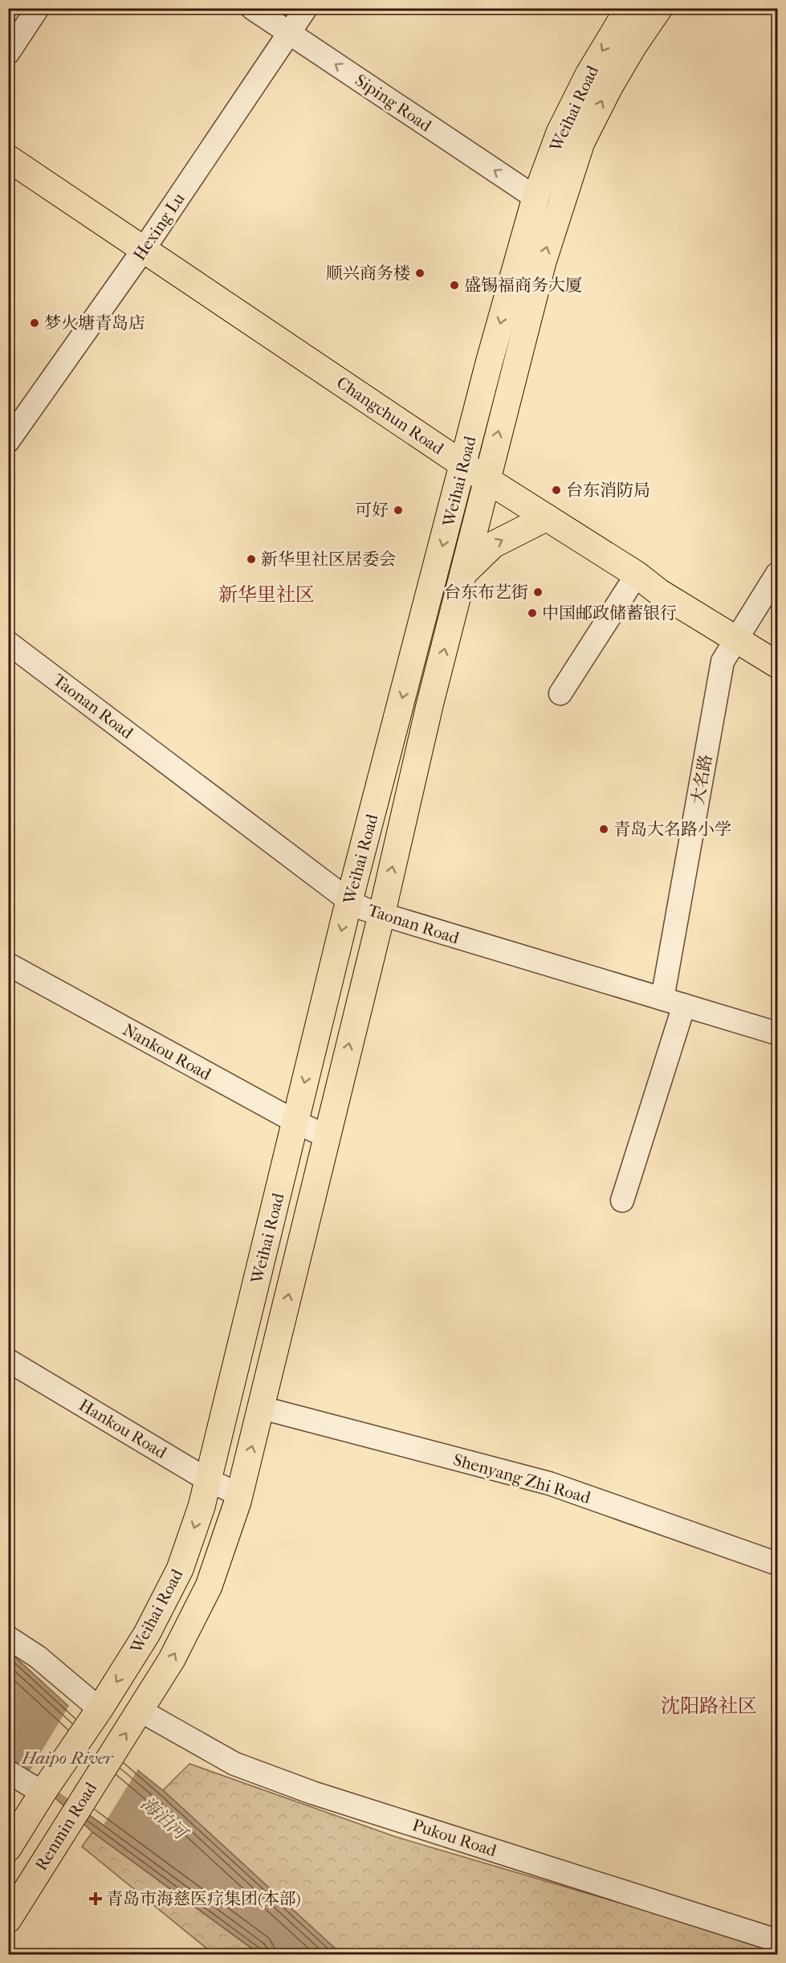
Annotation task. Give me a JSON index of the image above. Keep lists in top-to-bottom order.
{
  "streets": {
    "main road": ["Weihai Road", "Changchun Road", "Renmin Road"],
    "street": [
      "Siping Road",
      "Hexing Lu",
      "Taonan Road",
      "大名路",
      "Nankou Road",
      "Hankou Road",
      "Shenyang Zhi Road",
      "Pukou Road"
    ]
  },
  "crossings": [
    ["Siping Road", "Weihai Road"],
    ["Siping Road", "Hexing Lu"],
    ["Weihai Road", "Changchun Road"],
    ["Weihai Road", "Taonan Road"],
    ["Weihai Road", "Nankou Road"],
    ["Weihai Road", "Hankou Road"],
    ["Weihai Road", "Shenyang Zhi Road"],
    ["Weihai Road", "Renmin Road"],
    ["Weihai Road", "Pukou Road"],
    ["Hexing Lu", "Changchun Road"],
    ["Changchun Road", "大名路"],
    ["Taonan Road", "大名路"],
    ["Renmin Road", "Pukou Road"]
  ],
  "one_way": ["Siping Road"],
  "districts": ["新华里社区", "沈阳路社区"],
  "water": ["Haipo River", "海泊河"],
  "places": {
    "other": [
      "顺兴商务楼",
      "盛锡福商务大厦",
      "梦火塘青岛店",
      "台东消防局",
      "可好",
      "新华里社区居委会",
      "台东布艺街",
      "中国邮政储蓄银行",
      "青岛大名路小学"
    ],
    "health": ["青岛市海慈医疗集团(本部)"]
  }
}
